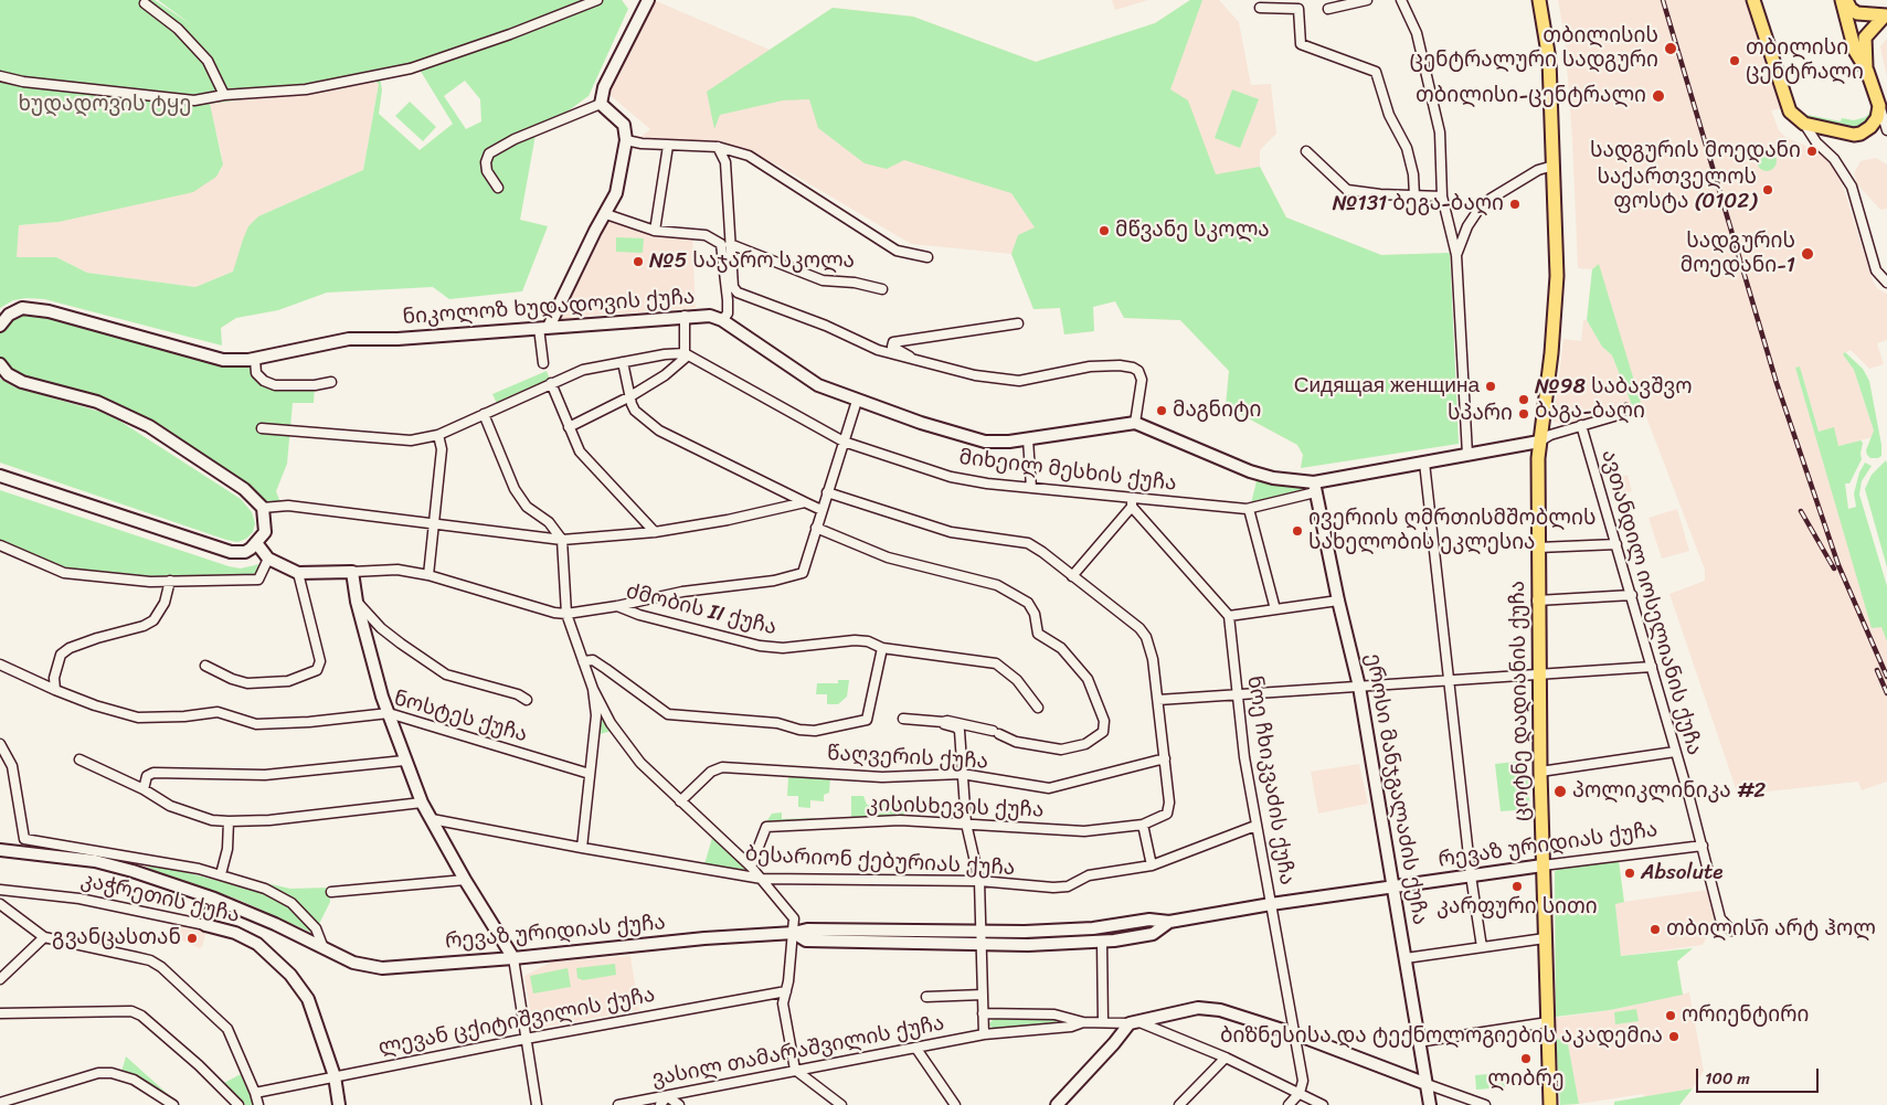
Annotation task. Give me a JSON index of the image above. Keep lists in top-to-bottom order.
{
  "streets": {
    "main road": ["ცოტნე დადიანის ქუჩა"],
    "street": [
      "ნიკოლოზ ხუდადოვის ქუჩა",
      "მიხეილ მესხის ქუჩა",
      "ავთანდილ იოსელიანის ქუჩა",
      "ძმობის II ქუჩა",
      "ნოსტეს ქუჩა",
      "წაღვერის ქუჩა",
      "ნოე ჩხიკვაძის ქუჩა",
      "ეროსი მანჯგალაძის ქუჩა",
      "კისისხევის ქუჩა",
      "რევაზ ურიდიას ქუჩა",
      "ბესარიონ ქებურიას ქუჩა",
      "კაჭრეთის ქუჩა",
      "ლევან ცქიტიშვილის ქუჩა",
      "ვასილ თამარაშვილის ქუჩა"
    ]
  },
  "crossings": [
    ["მიხეილ მესხის ქუჩა", "ეროსი მანჯგალაძის ქუჩა"],
    ["ავთანდილ იოსელიანის ქუჩა", "რევაზ ურიდიას ქუჩა"],
    ["ცოტნე დადიანის ქუჩა", "რევაზ ურიდიას ქუჩა"],
    ["ნოე ჩხიკვაძის ქუჩა", "რევაზ ურიდიას ქუჩა"],
    ["ნოე ჩხიკვაძის ქუჩა", "ბესარიონ ქებურიას ქუჩა"],
    ["ეროსი მანჯგალაძის ქუჩა", "რევაზ ურიდიას ქუჩა"],
    ["კაჭრეთის ქუჩა", "ლევან ცქიტიშვილის ქუჩა"]
  ],
  "parks": ["ხუდადოვის ტყე"],
  "places": [
    "თბილისის ცენტრალური სადგური",
    "თბილისი ცენტრალი",
    "თბილისი-ცენტრალი",
    "სადგურის მოედანი",
    "საქართველოს ფოსტა (0102)",
    "№131 ბეგა-ბაღი",
    "მწვანე სკოლა",
    "სადგურის მოედანი-1",
    "№5 საჯარო სკოლა",
    "Сидящая женщина",
    "№98 საბავშვო ბაგა-ბაღი",
    "მაგნიტი",
    "სპარი",
    "ივერიის ღმრთისმშობლის სახელობის ეკლესია",
    "პოლიკლინიკა #2",
    "Absolute",
    "კარფური სითი",
    "თბილისი არტ ჰოლ",
    "გვანცასთან",
    "ორიენტირი",
    "ბიზნესისა და ტექნოლოგიების აკადემია",
    "ლიბრე"
  ],
  "scale_bar": "100 m"
}
